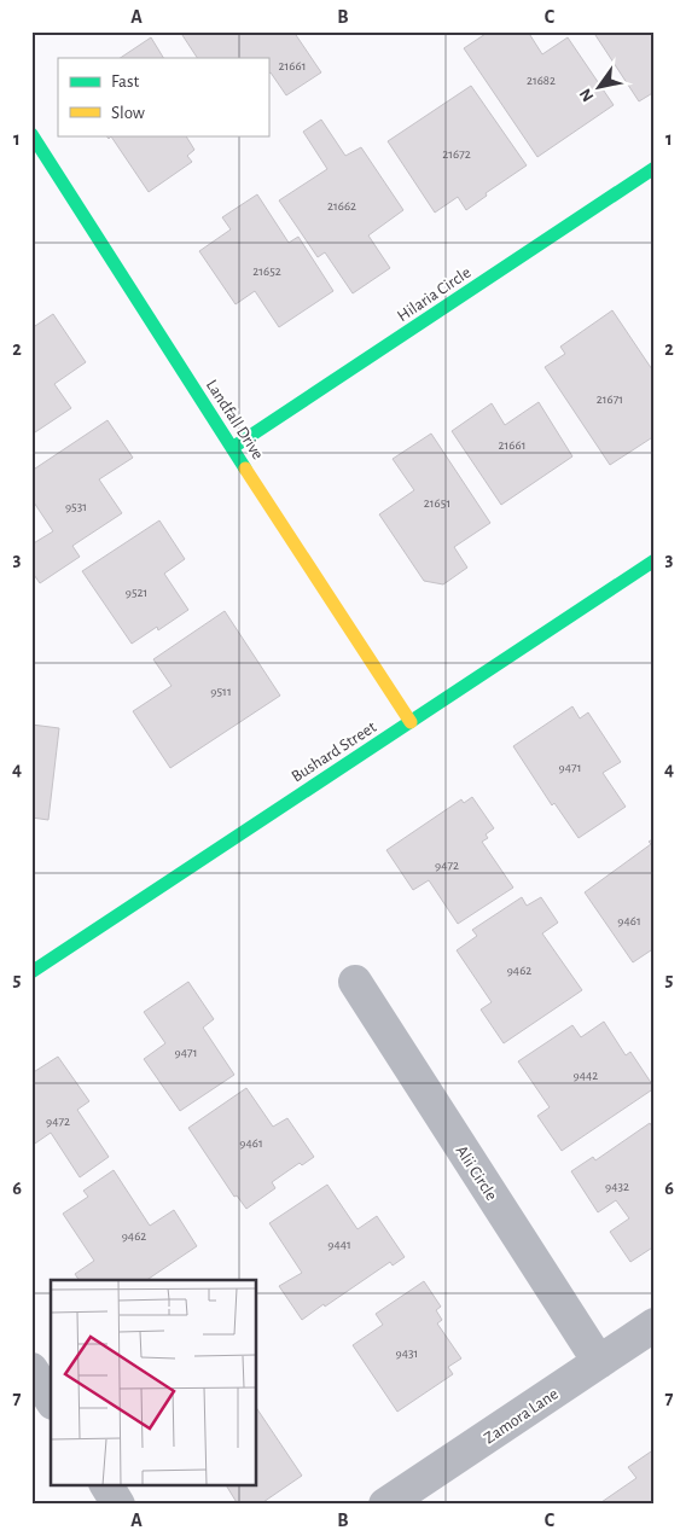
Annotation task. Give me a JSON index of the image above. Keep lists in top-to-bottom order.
{
  "streets": {
    "street": [
      "Hilaria Circle",
      "Landfall Drive",
      "Bushard Street",
      "Alii Circle",
      "Zamora Lane"
    ]
  },
  "crossings": [
    ["Hilaria Circle", "Landfall Drive"],
    ["Landfall Drive", "Bushard Street"],
    ["Alii Circle", "Zamora Lane"]
  ],
  "house_numbers": [
    "21661",
    "21682",
    "21672",
    "21662",
    "21652",
    "21671",
    "21661",
    "21651",
    "9531",
    "9521",
    "9511",
    "9471",
    "9472",
    "9461",
    "9462",
    "9471",
    "9442",
    "9472",
    "9461",
    "9432",
    "9462",
    "9441",
    "9431"
  ],
  "legend": ["Fast", "Slow"],
  "north": "bottom left",
  "grid": {
    "columns": ["A", "B", "C"],
    "rows": [
      "1",
      "2",
      "3",
      "4",
      "5",
      "6",
      "7"
    ]
  }
}
